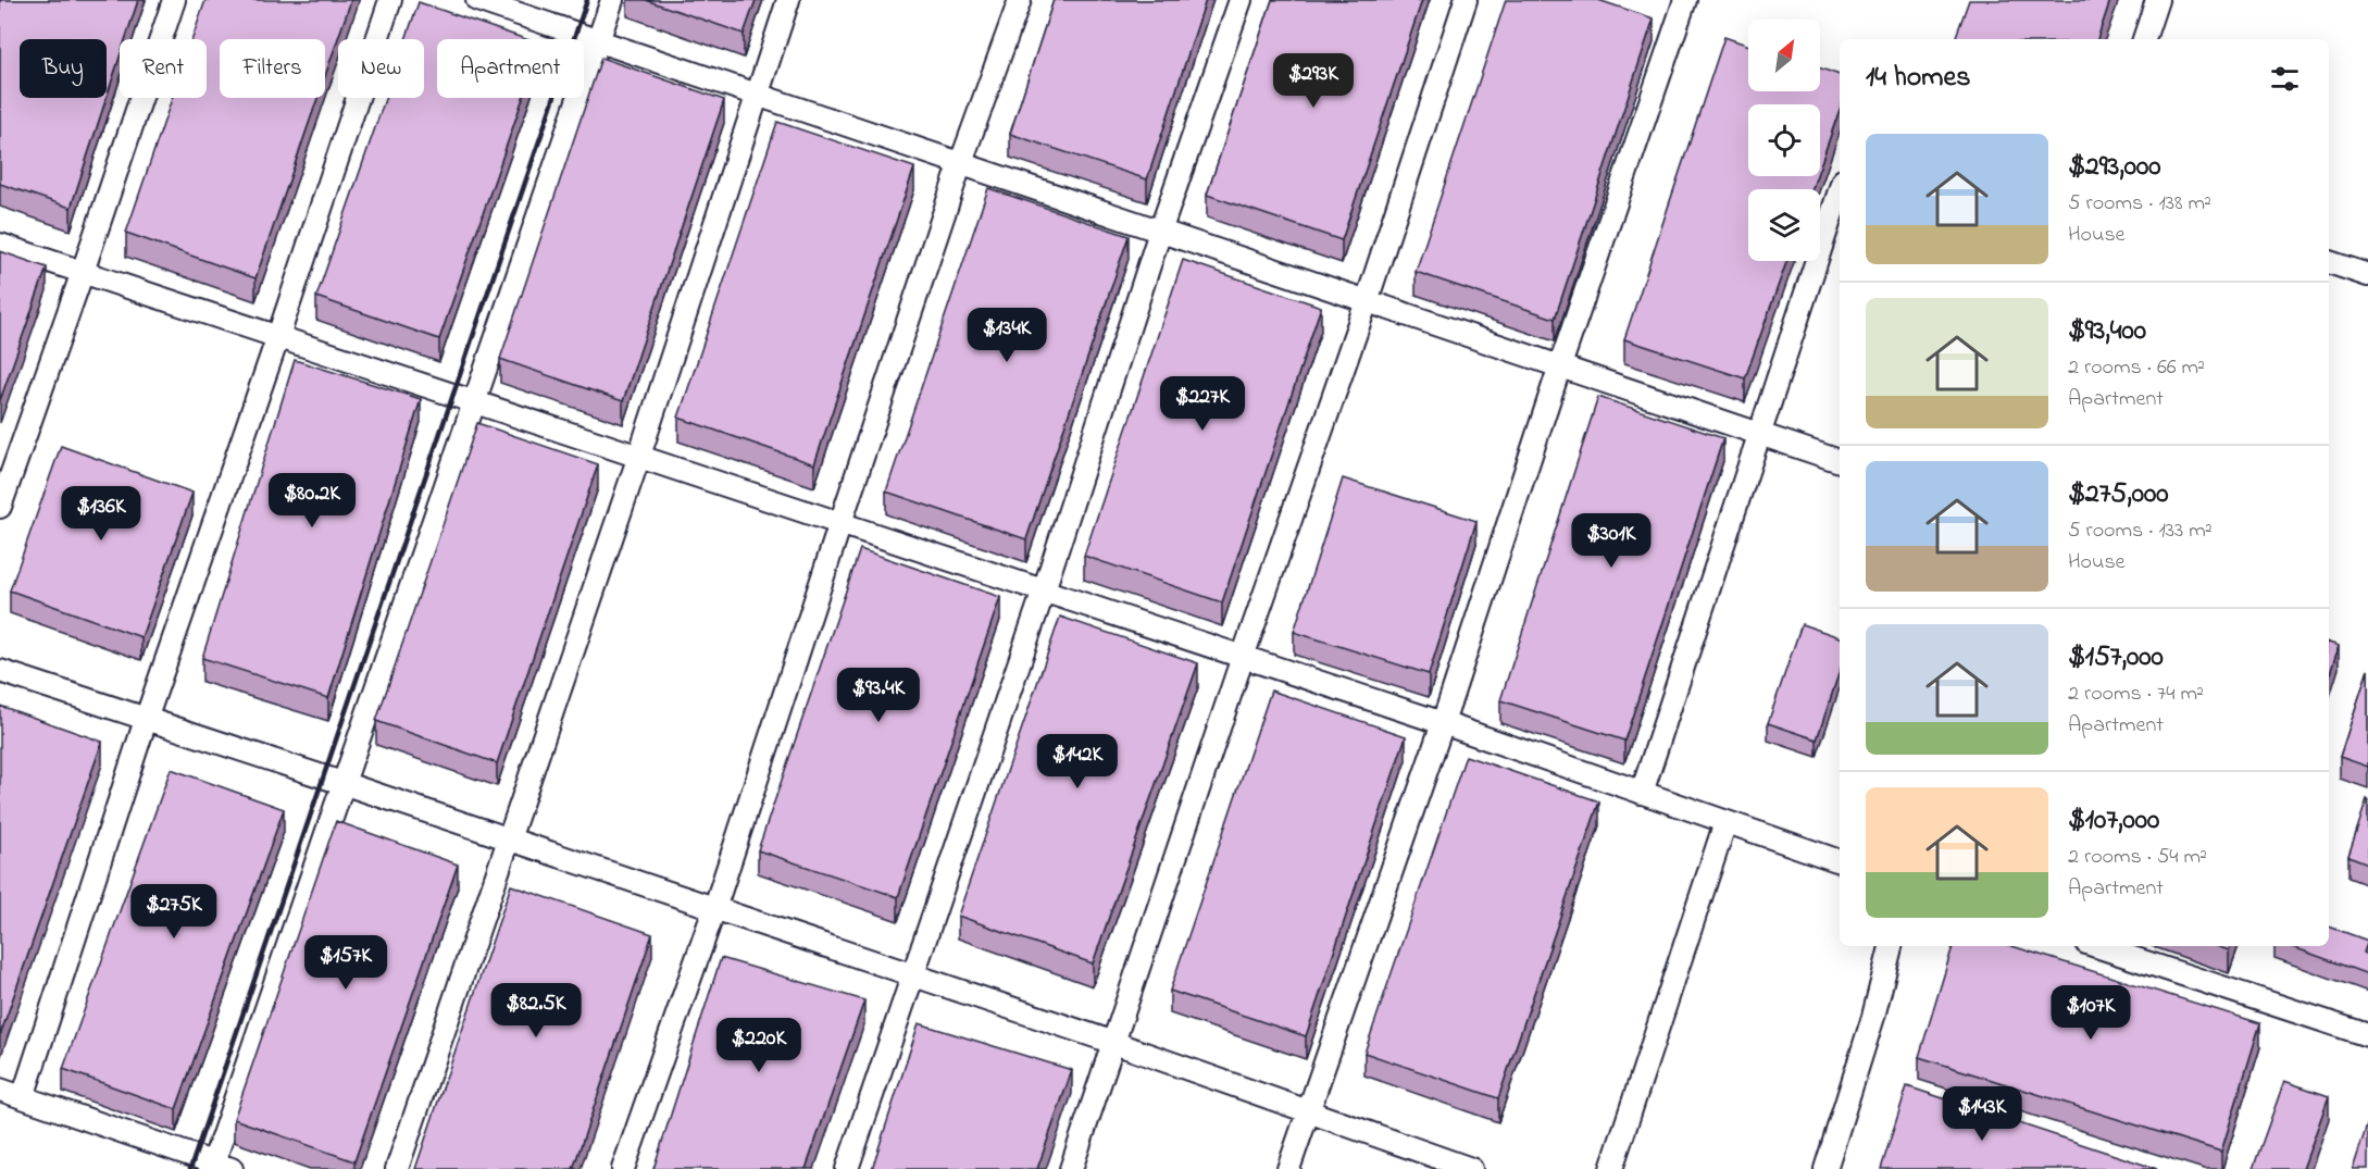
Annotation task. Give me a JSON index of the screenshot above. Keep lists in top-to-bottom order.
{
  "north": "top right",
  "page": {
    "chip": [
      "Buy",
      "Rent",
      "Filters",
      "New",
      "Apartment"
    ],
    "heading": "14 homes",
    "price": [
      "$293K",
      "$134K",
      "$227K",
      "$80.2K",
      "$136K",
      "$301K",
      "$93.4K",
      "$142K",
      "$275K",
      "$157K",
      "$82.5K",
      "$107K",
      "$220K",
      "$143K"
    ],
    "list": [
      {
        "name": "$293,000",
        "note": "5 rooms · 138 m² · House"
      },
      {
        "name": "$93,400",
        "note": "2 rooms · 66 m² · Apartment"
      },
      {
        "name": "$275,000",
        "note": "5 rooms · 133 m² · House"
      },
      {
        "name": "$157,000",
        "note": "2 rooms · 74 m² · Apartment"
      },
      {
        "name": "$107,000",
        "note": "2 rooms · 54 m² · Apartment"
      }
    ]
  }
}
